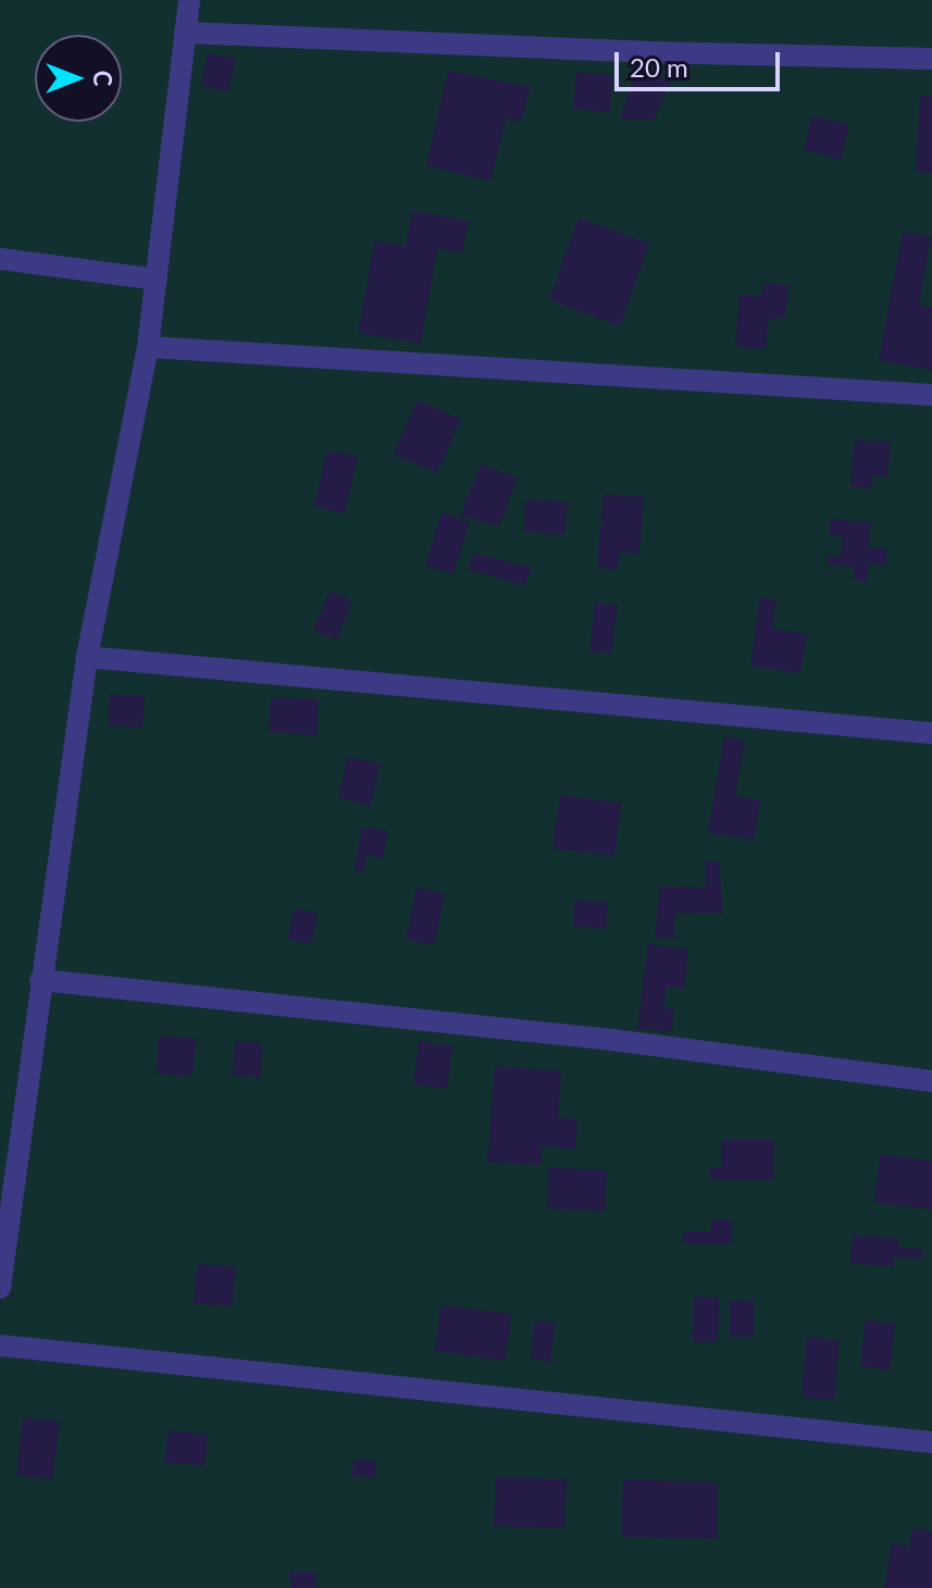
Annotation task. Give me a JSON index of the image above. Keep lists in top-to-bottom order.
{
  "scale_bar": "20 m",
  "north": "right"
}
